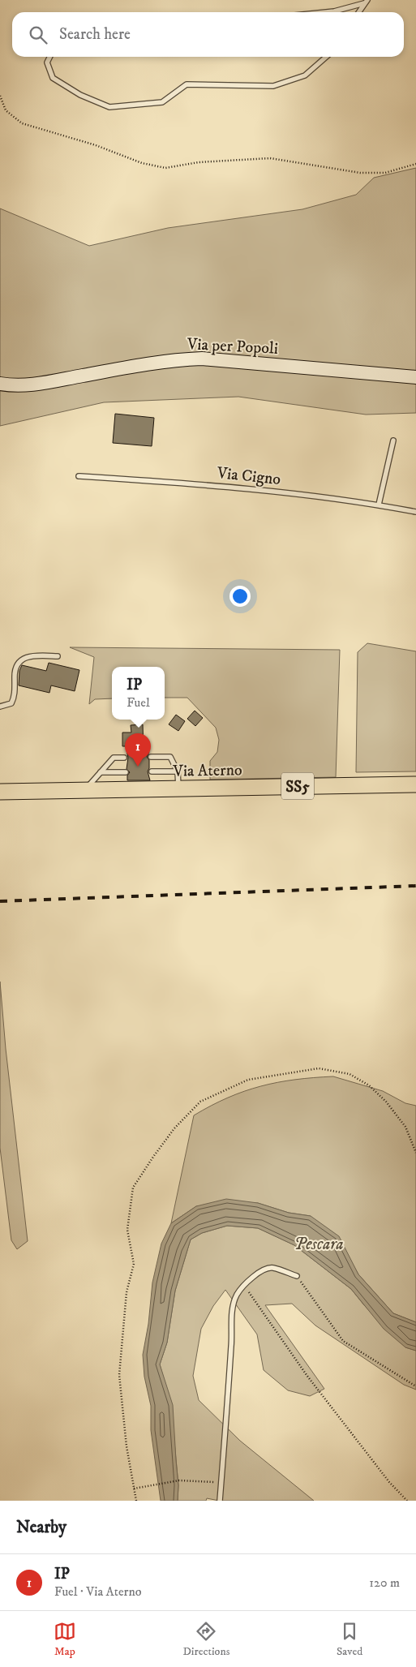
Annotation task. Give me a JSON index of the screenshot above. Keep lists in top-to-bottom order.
{
  "streets": {
    "main road": ["Via per Popoli", "Via Aterno", "SS5"],
    "lane": ["Via Cigno"]
  },
  "water": ["Pescara"],
  "page": {
    "search": "Search here",
    "popup": ["IP", "Fuel"],
    "pins": "1",
    "heading": "Nearby",
    "list": [
      {
        "mark": "1",
        "name": "IP",
        "note": "Fuel · Via Aterno",
        "value": "120 m"
      }
    ],
    "nav": ["Map", "Directions", "Saved"]
  }
}
